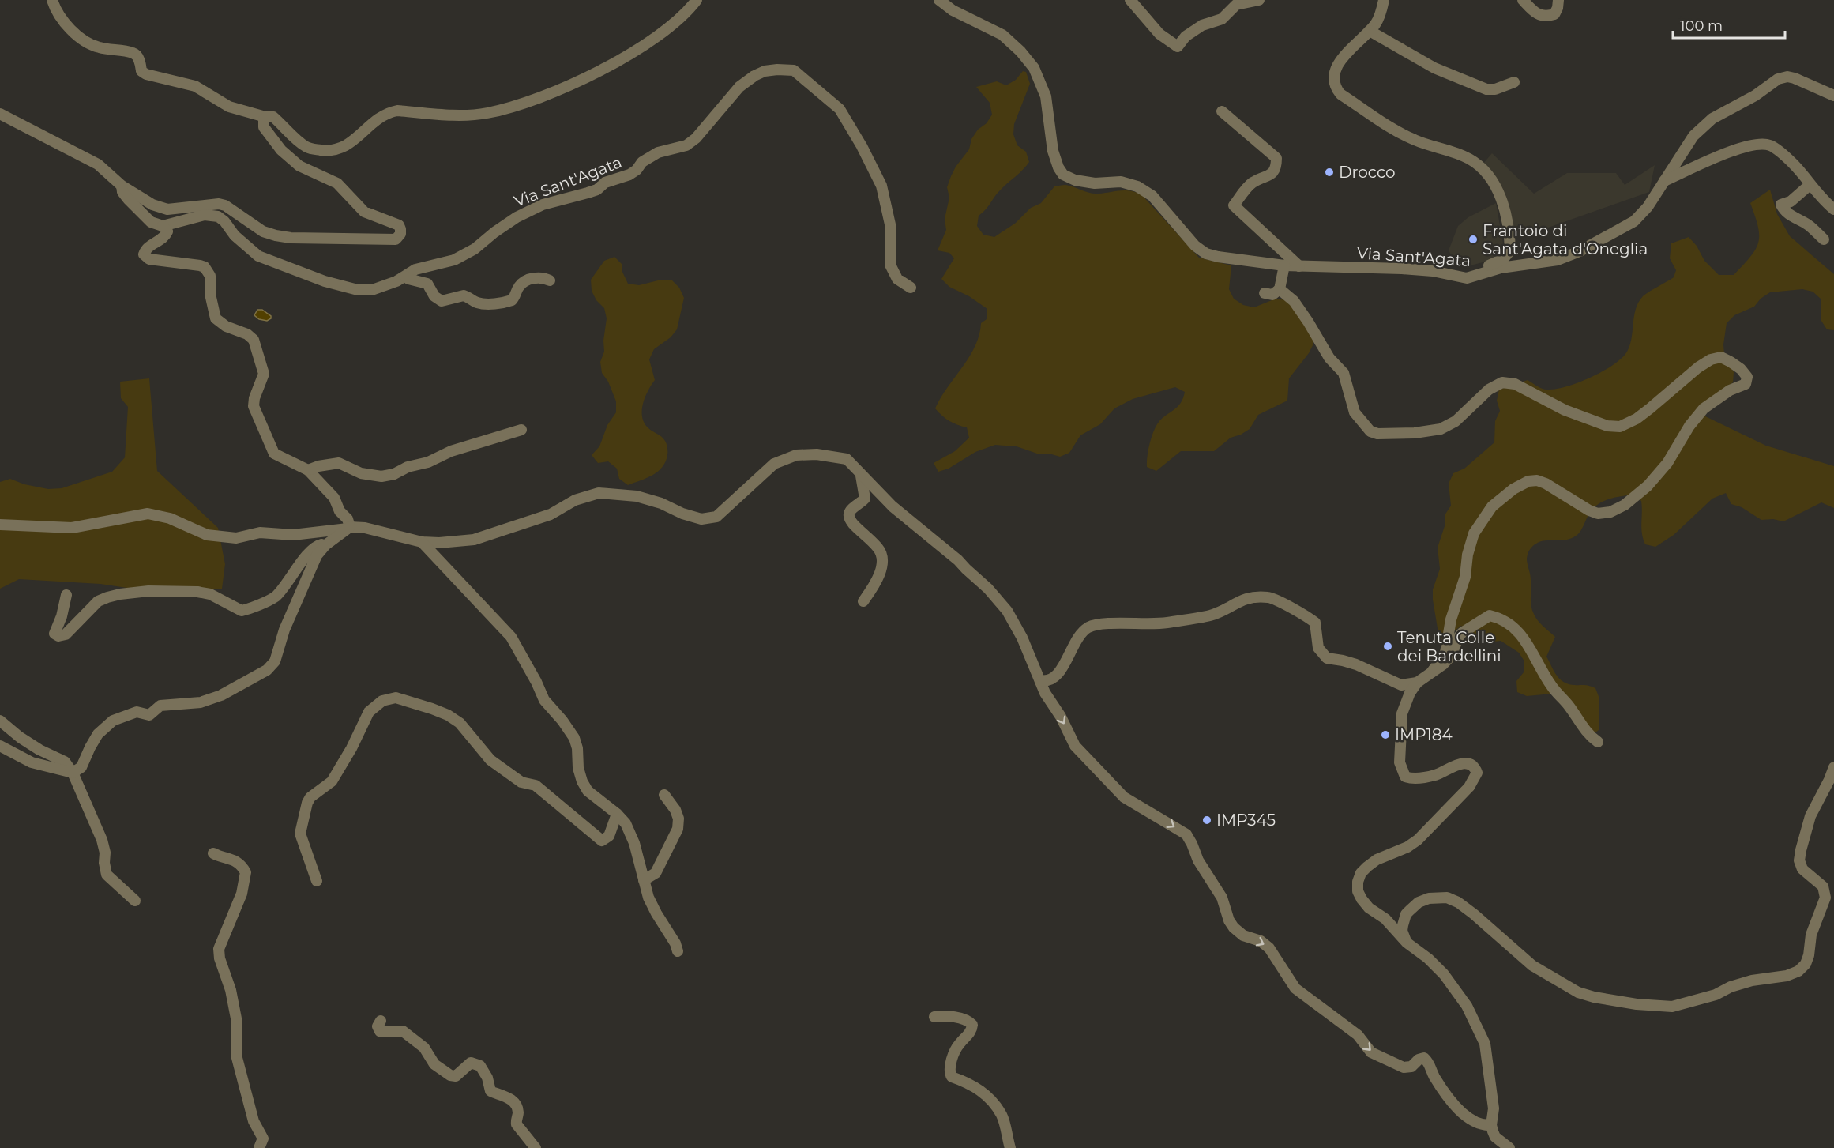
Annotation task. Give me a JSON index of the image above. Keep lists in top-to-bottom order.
{
  "streets": {
    "street": ["Via Sant'Agata"]
  },
  "places": [
    "Drocco",
    "Frantoio di Sant'Agata d'Oneglia",
    "Tenuta Colle dei Bardellini",
    "IMP184",
    "IMP345"
  ],
  "scale_bar": "100 m"
}
